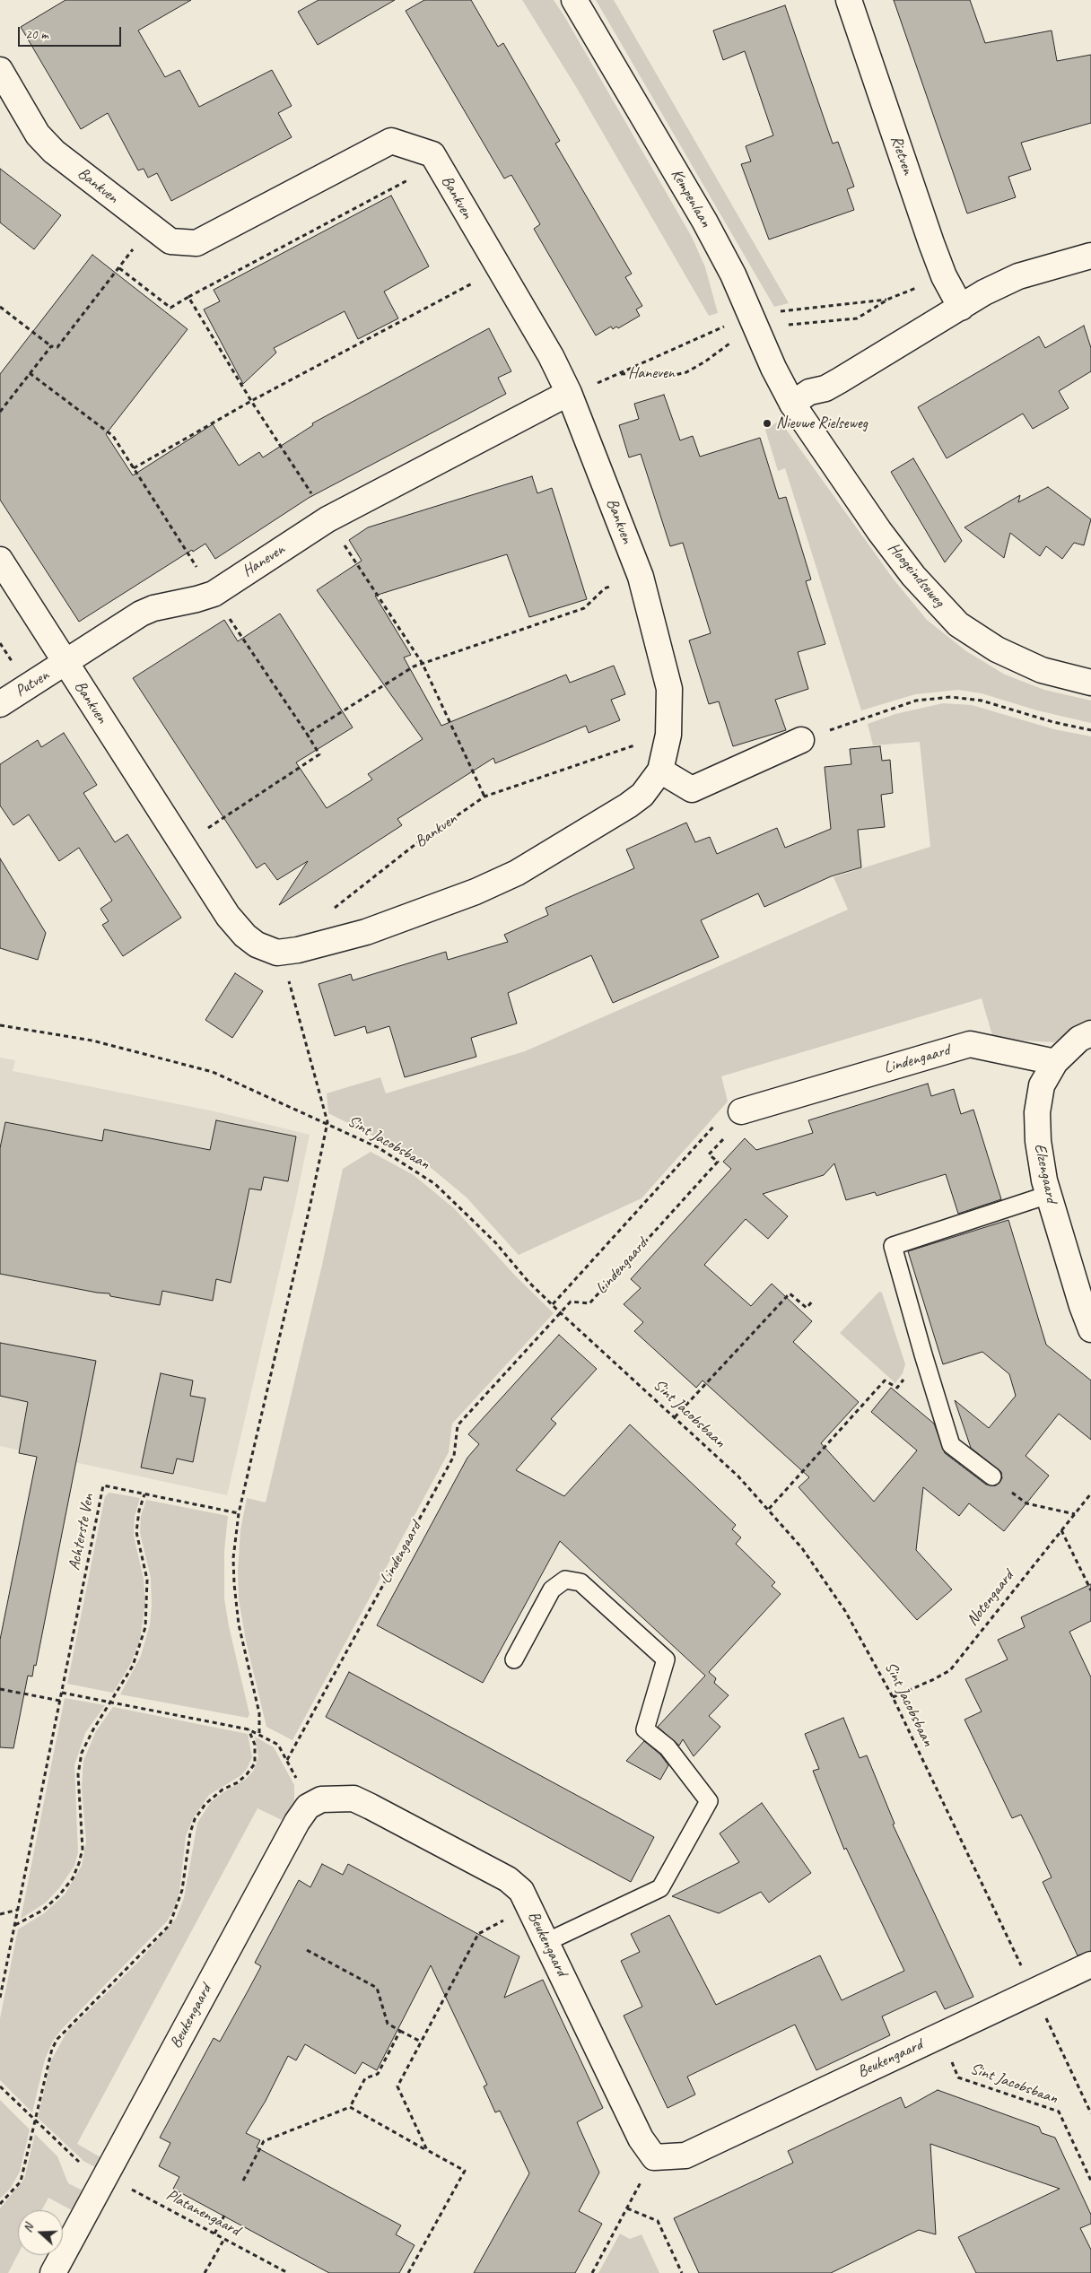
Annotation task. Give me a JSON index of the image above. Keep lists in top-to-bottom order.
{
  "streets": {
    "street": [
      "Rietven",
      "Bankven",
      "Kempenlaan",
      "Haneven",
      "Hoogeindseweg",
      "Putven",
      "Lindengaard",
      "Elzengaard",
      "Beukengaard"
    ],
    "path": [
      "Sint Jacobsbaan",
      "Achterste Ven",
      "Notengaard",
      "Platanengaard"
    ]
  },
  "crossings": [
    ["Bankven", "Haneven"],
    ["Bankven", "Putven"],
    ["Kempenlaan", "Haneven"],
    ["Kempenlaan", "Hoogeindseweg"],
    ["Haneven", "Putven"],
    ["Lindengaard", "Sint Jacobsbaan"],
    ["Lindengaard", "Elzengaard"],
    ["Sint Jacobsbaan", "Notengaard"],
    ["Sint Jacobsbaan", "Beukengaard"],
    ["Beukengaard", "Platanengaard"]
  ],
  "places": ["Nieuwe Rielseweg"],
  "scale_bar": "20 m",
  "north": "left"
}
